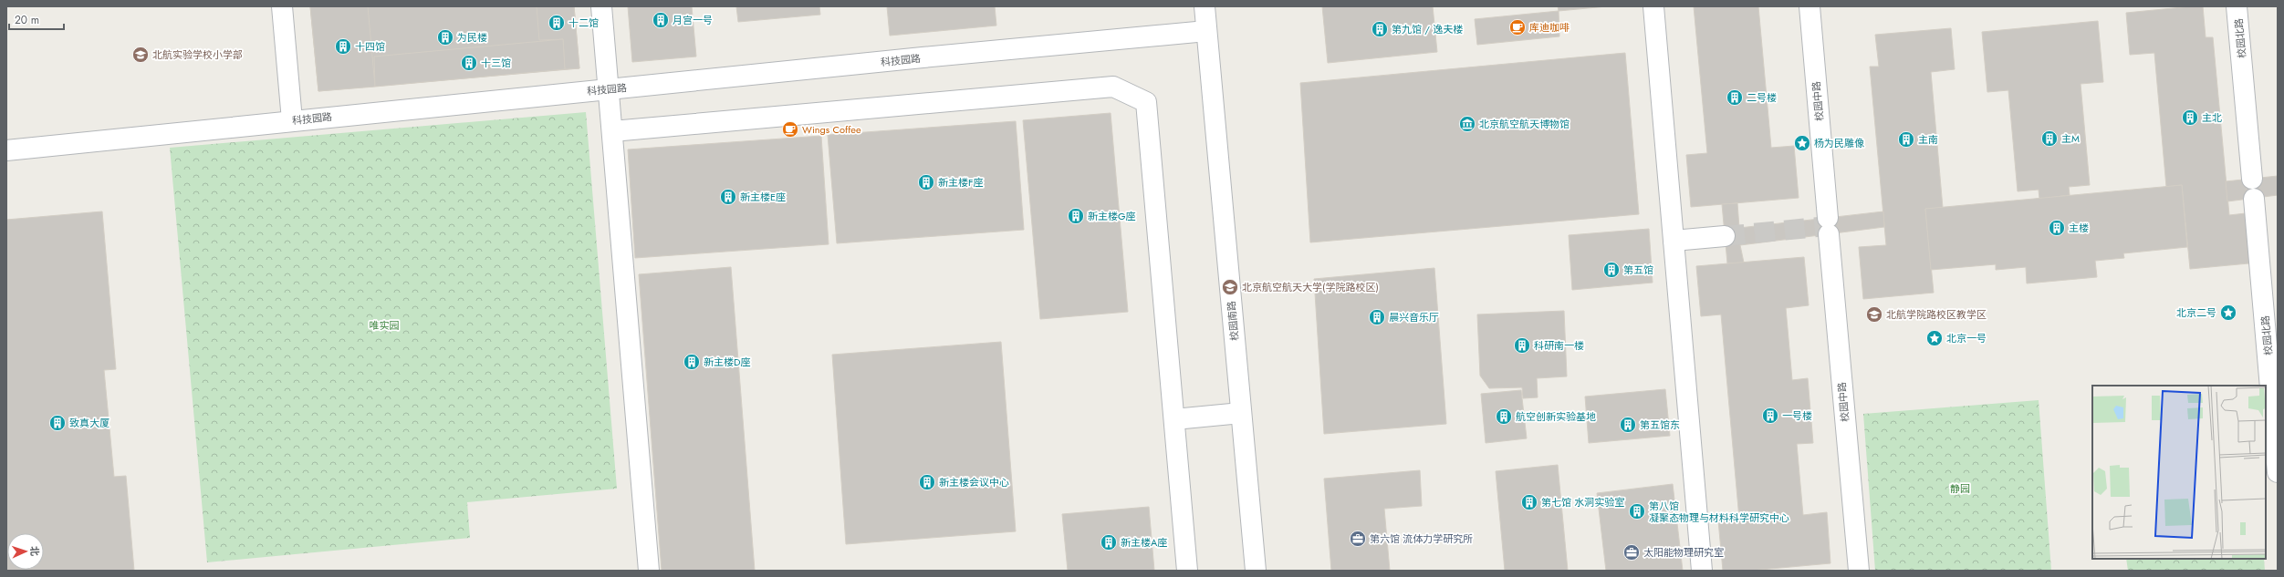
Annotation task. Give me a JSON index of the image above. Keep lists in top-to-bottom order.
{
  "streets": {
    "lane": [
      "校园北路",
      "科技园路",
      "校园中路",
      "校园南路"
    ]
  },
  "crossings": [
    ["科技园路", "校园南路"]
  ],
  "parks": ["唯实园", "静园"],
  "places": {
    "building": [
      "月宫一号",
      "十二馆",
      "第九馆 / 逸夫楼",
      "为民楼",
      "十四馆",
      "十三馆",
      "二号楼",
      "主北",
      "主M",
      "主南",
      "新主楼F座",
      "新主楼E座",
      "新主楼G座",
      "主楼",
      "第五馆",
      "晨兴音乐厅",
      "科研南一楼",
      "新主楼D座",
      "一号楼",
      "航空创新实验基地",
      "致真大厦",
      "第五馆东",
      "新主楼会议中心",
      "第七馆 水洞实验室",
      "第八馆 凝聚态物理与材料科学研究中心",
      "新主楼A座"
    ],
    "cafe": ["库迪咖啡", "Wings Coffee"],
    "school or university": ["北航实验学校小学部", "北京航空航天大学(学院路校区)", "北航学院路校区教学区"],
    "museum": ["北京航空航天博物馆"],
    "place": ["杨为民雕像", "北京二号", "北京一号"],
    "office": ["第六馆 流体力学研究所", "太阳能物理研究室"]
  },
  "scale_bar": "20 m",
  "north": "right"
}
